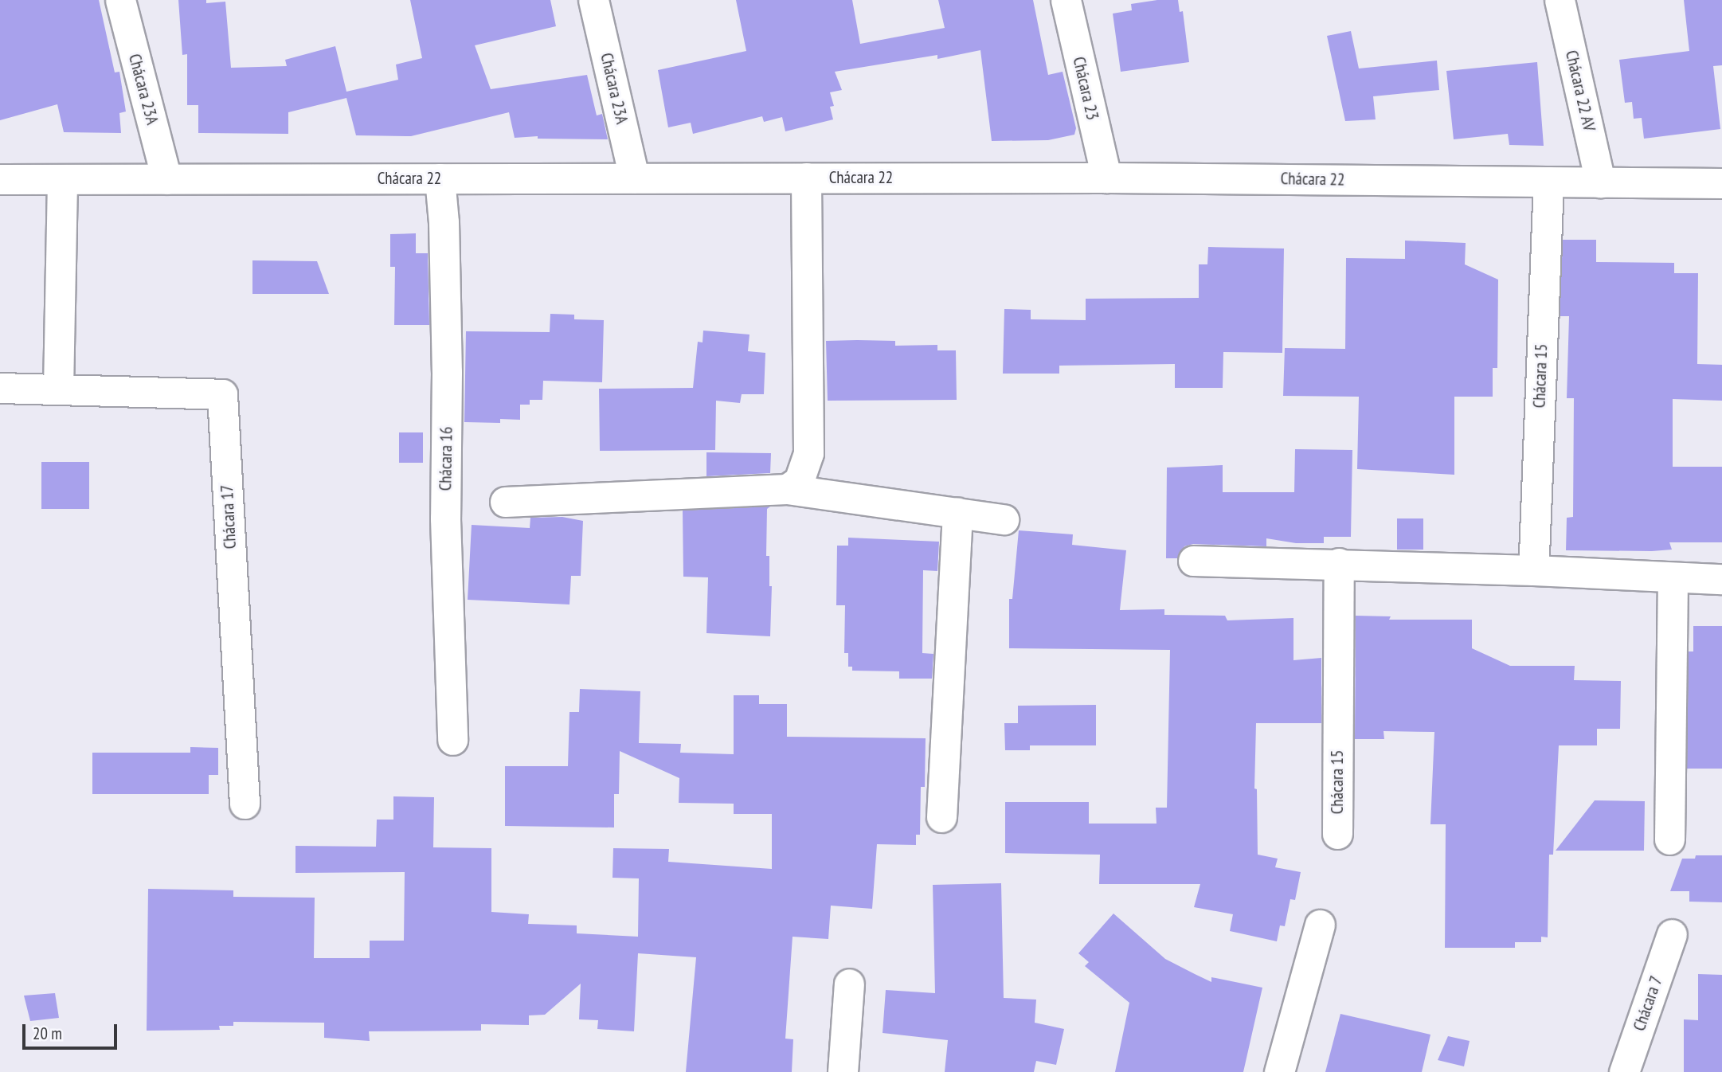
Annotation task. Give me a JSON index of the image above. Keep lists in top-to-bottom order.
{
  "streets": {
    "street": [
      "Chácara 23A",
      "Chácara 23",
      "Chácara 22 AV",
      "Chácara 22",
      "Chácara 15",
      "Chácara 16",
      "Chácara 17",
      "Chácara 7"
    ]
  },
  "crossings": [
    ["Chácara 23A", "Chácara 22"],
    ["Chácara 23", "Chácara 22"],
    ["Chácara 22 AV", "Chácara 22"],
    ["Chácara 22", "Chácara 15"],
    ["Chácara 22", "Chácara 16"]
  ],
  "scale_bar": "20 m"
}
